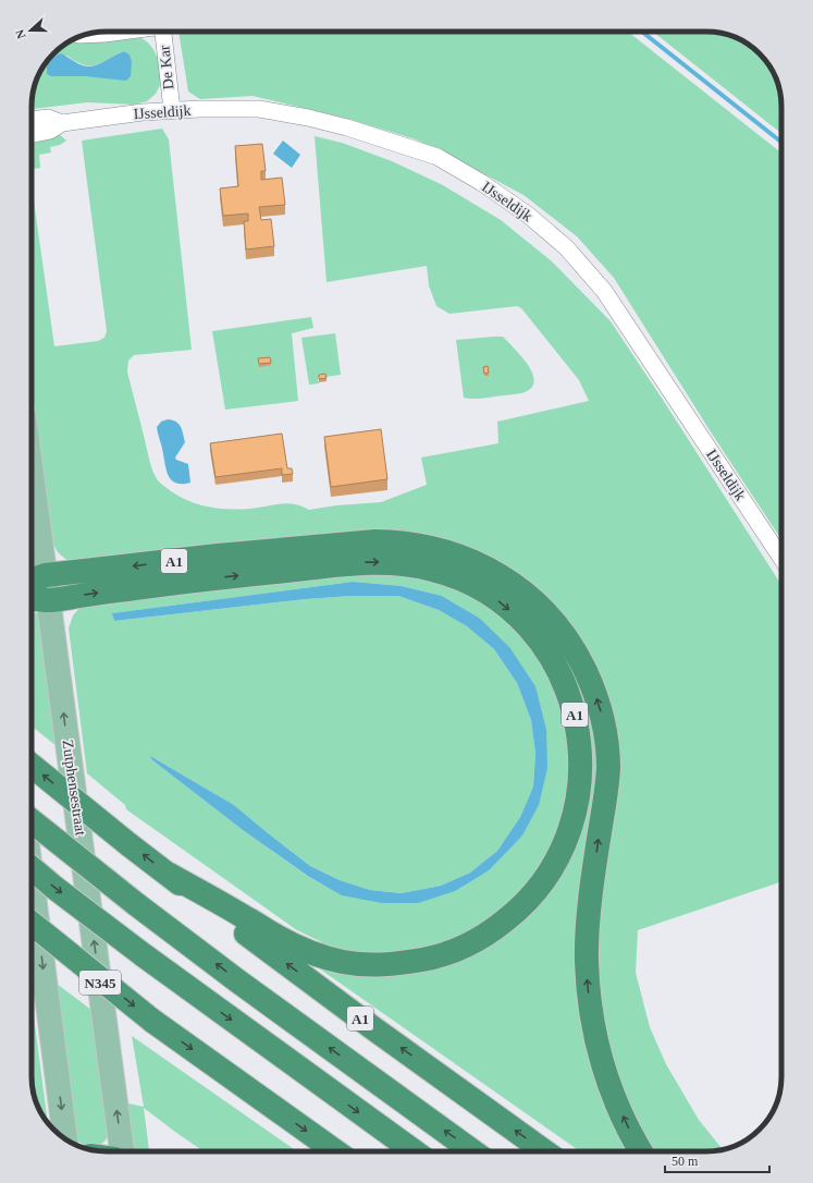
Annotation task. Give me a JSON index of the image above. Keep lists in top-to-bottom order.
{
  "streets": {
    "highway": ["A1"],
    "main road": ["Zutphensestraat", "N345"],
    "street": ["De Kar", "IJsseldijk"]
  },
  "crossings": [
    ["De Kar", "IJsseldijk"],
    ["A1", "Zutphensestraat"]
  ],
  "scale_bar": "50 m",
  "north": "left"
}
